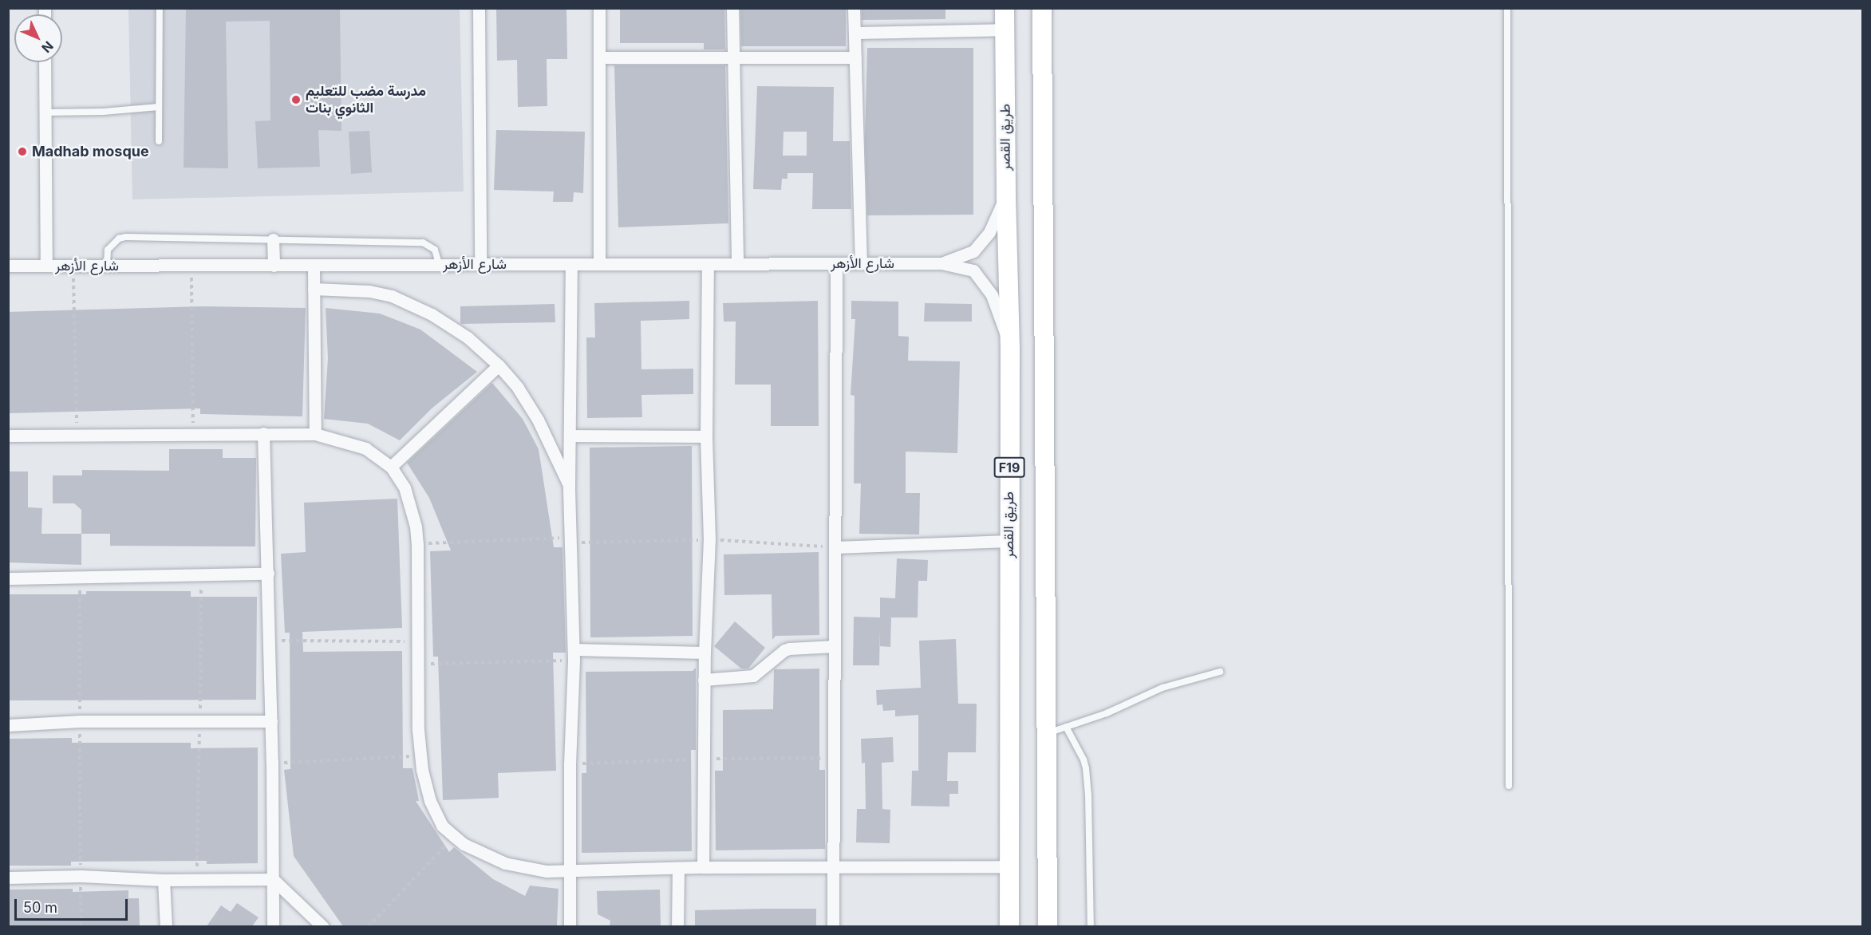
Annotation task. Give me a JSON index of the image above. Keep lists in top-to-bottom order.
{
  "streets": {
    "main road": ["طريق القصر", "F19"],
    "street": ["شارع الأزهر"]
  },
  "crossings": [
    ["طريق القصر", "شارع الأزهر"]
  ],
  "places": ["مدرسة مضب للتعليم الثانوي بنات", "Madhab mosque"],
  "scale_bar": "50 m",
  "north": "bottom right"
}
